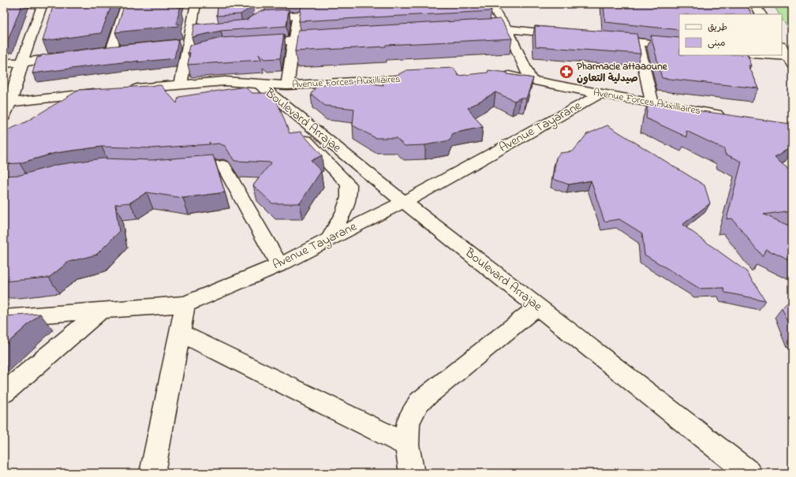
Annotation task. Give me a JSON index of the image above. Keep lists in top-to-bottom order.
{
  "streets": {
    "street": ["Avenue Forces Auxilliaires", "Boulevard Arrajae", "Avenue Tayarane"]
  },
  "crossings": [
    ["Avenue Forces Auxilliaires", "Boulevard Arrajae"],
    ["Avenue Forces Auxilliaires", "Avenue Tayarane"],
    ["Boulevard Arrajae", "Avenue Tayarane"]
  ],
  "places": {
    "pharmacy": ["Pharmacie attaaoune صيدلية التعاون"]
  },
  "legend": ["طريق", "مبنى"]
}
